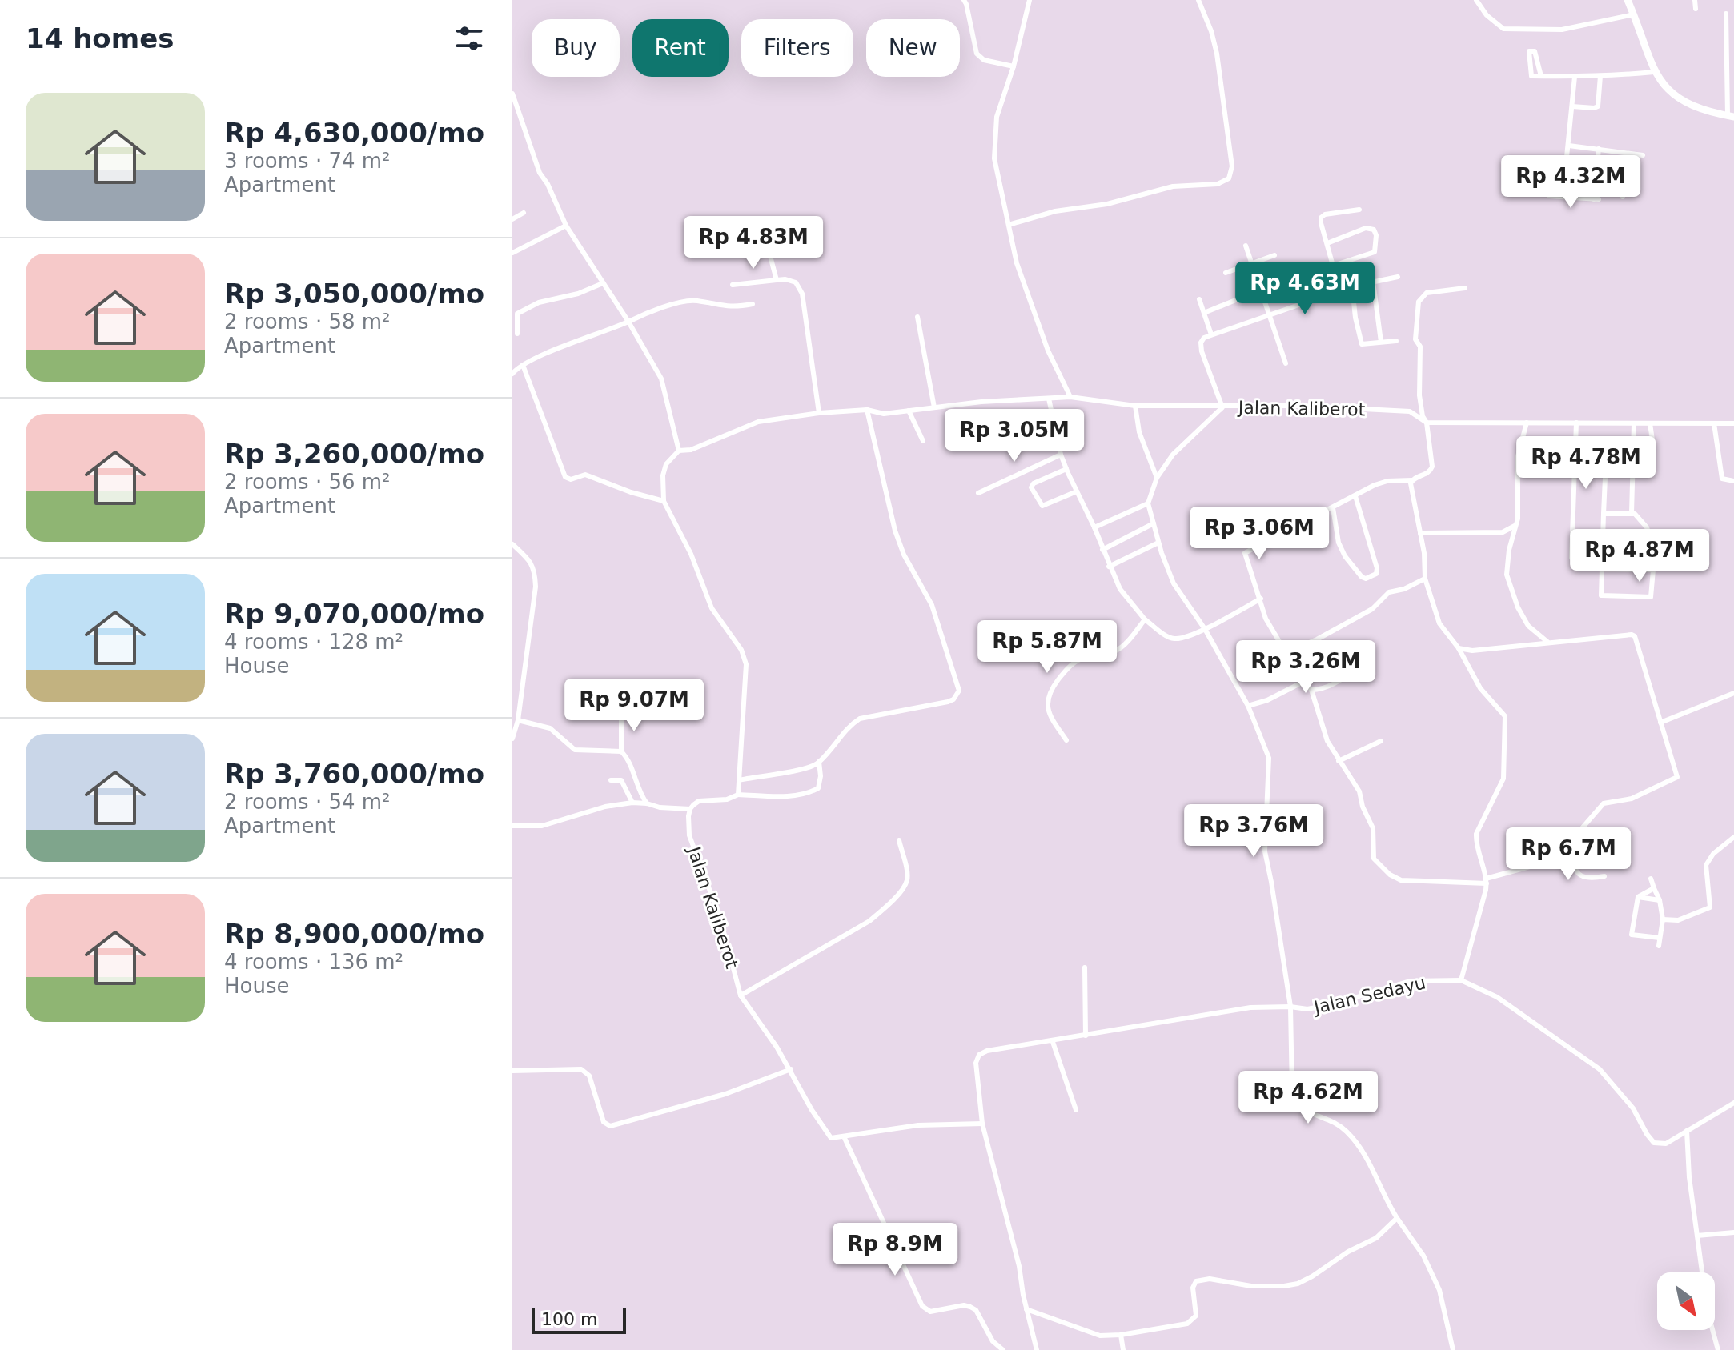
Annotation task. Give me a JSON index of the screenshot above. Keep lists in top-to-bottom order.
{
  "streets": {
    "street": ["Jalan Kaliberot", "Jalan Sedayu"]
  },
  "scale_bar": "100 m",
  "north": "bottom right",
  "page": {
    "heading": "14 homes",
    "chip": [
      "Buy",
      "Rent",
      "Filters",
      "New"
    ],
    "list": [
      {
        "name": "Rp 4,630,000/mo",
        "note": "3 rooms · 74 m² · Apartment"
      },
      {
        "name": "Rp 3,050,000/mo",
        "note": "2 rooms · 58 m² · Apartment"
      },
      {
        "name": "Rp 3,260,000/mo",
        "note": "2 rooms · 56 m² · Apartment"
      },
      {
        "name": "Rp 9,070,000/mo",
        "note": "4 rooms · 128 m² · House"
      },
      {
        "name": "Rp 3,760,000/mo",
        "note": "2 rooms · 54 m² · Apartment"
      },
      {
        "name": "Rp 8,900,000/mo",
        "note": "4 rooms · 136 m² · House"
      }
    ],
    "price": [
      "Rp 4.32M",
      "Rp 4.83M",
      "Rp 4.63M",
      "Rp 3.05M",
      "Rp 4.78M",
      "Rp 3.06M",
      "Rp 4.87M",
      "Rp 5.87M",
      "Rp 3.26M",
      "Rp 9.07M",
      "Rp 3.76M",
      "Rp 6.7M",
      "Rp 4.62M",
      "Rp 8.9M"
    ],
    "scale": "100 m"
  }
}
